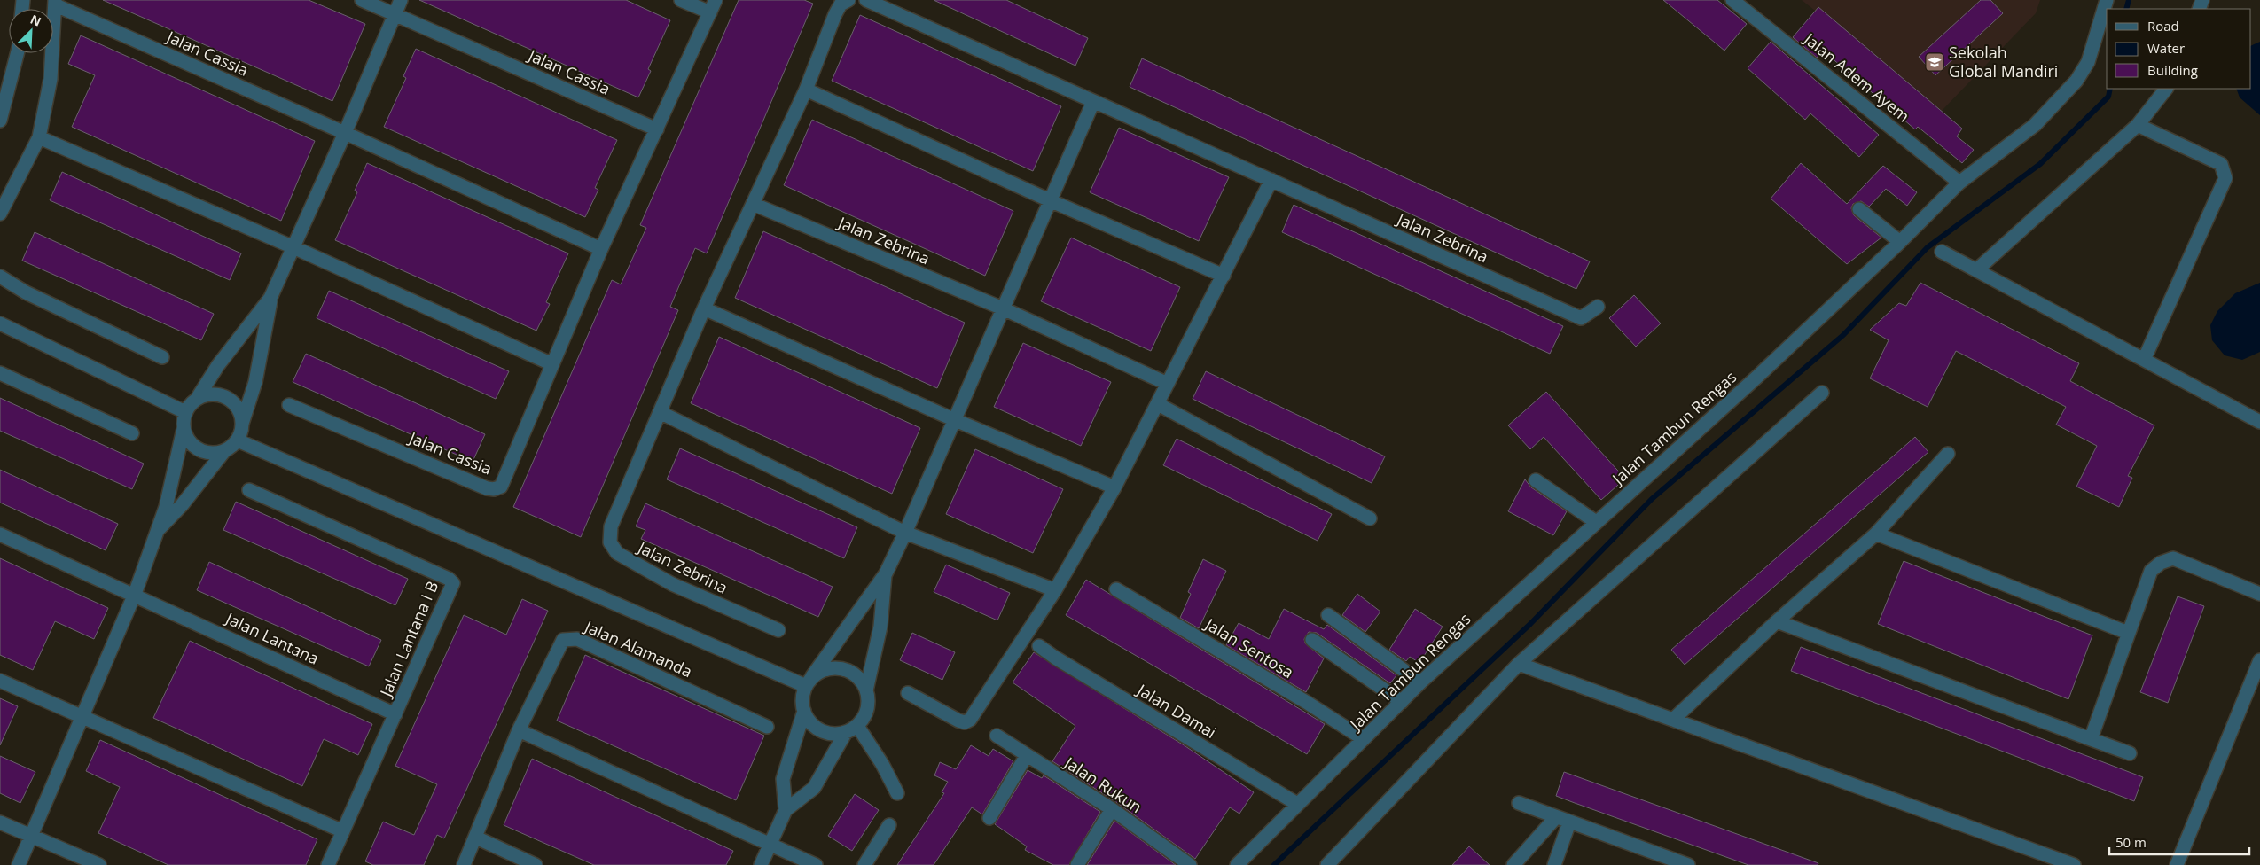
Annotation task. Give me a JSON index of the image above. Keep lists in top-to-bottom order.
{
  "streets": {
    "street": [
      "Jalan Cassia",
      "Jalan Adem Ayem",
      "Jalan Zebrina",
      "Jalan Tambun Rengas",
      "Jalan Lantana",
      "Jalan Lantana I B",
      "Jalan Sentosa",
      "Jalan Alamanda",
      "Jalan Damai",
      "Jalan Rukun"
    ]
  },
  "crossings": [
    ["Jalan Adem Ayem", "Jalan Tambun Rengas"],
    ["Jalan Tambun Rengas", "Jalan Sentosa"],
    ["Jalan Tambun Rengas", "Jalan Damai"],
    ["Jalan Lantana", "Jalan Lantana I B"]
  ],
  "places": {
    "school or university": ["Sekolah Global Mandiri"]
  },
  "legend": ["Road", "Water", "Building"],
  "scale_bar": "50 m",
  "north": "top right"
}
